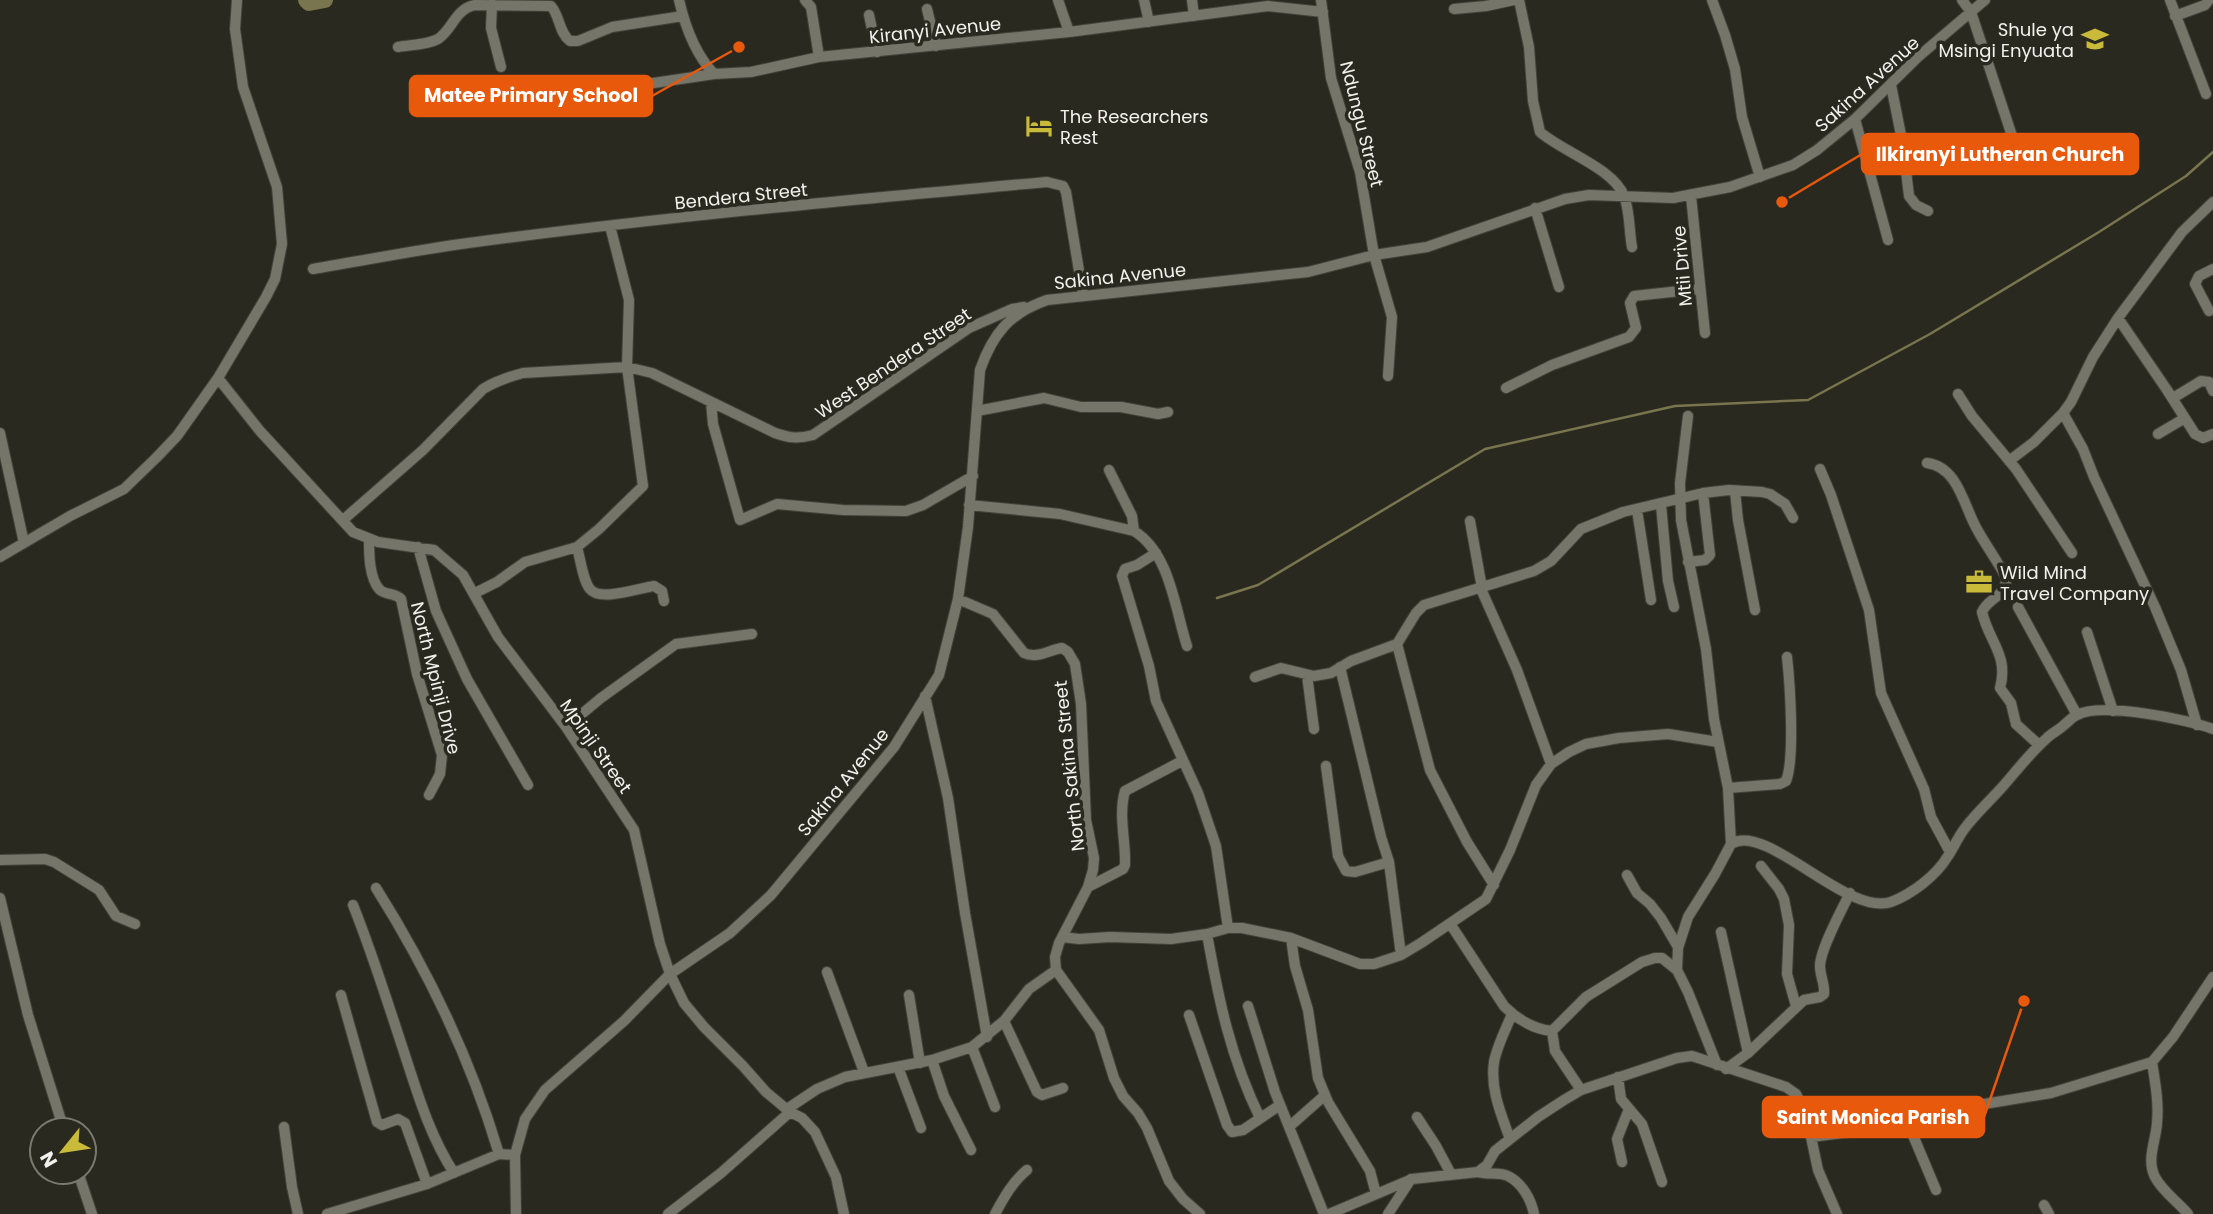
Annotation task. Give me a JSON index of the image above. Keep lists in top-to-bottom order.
{
  "streets": {
    "street": [
      "Kiranyi Avenue",
      "Sakina Avenue",
      "Ndungu Street",
      "Bendera Street",
      "Mtii Drive",
      "West Bendera Street",
      "North Mpinji Drive",
      "Mpinji Street",
      "North Sakina Street"
    ]
  },
  "crossings": [
    ["Kiranyi Avenue", "Ndungu Street"],
    ["Sakina Avenue", "Ndungu Street"],
    ["Sakina Avenue", "Bendera Street"],
    ["Sakina Avenue", "Mtii Drive"],
    ["Sakina Avenue", "West Bendera Street"],
    ["Sakina Avenue", "Mpinji Street"],
    ["Sakina Avenue", "North Sakina Street"],
    ["West Bendera Street", "Mpinji Street"],
    ["North Mpinji Drive", "Mpinji Street"]
  ],
  "places": {
    "school or university": ["Shule ya Msingi Enyuata"],
    "other": ["Matee Primary School", "Ilkiranyi Lutheran Church", "Saint Monica Parish"],
    "hotel": ["The Researchers Rest"],
    "office": ["Wild Mind Travel Company"]
  },
  "north": "bottom left"
}
